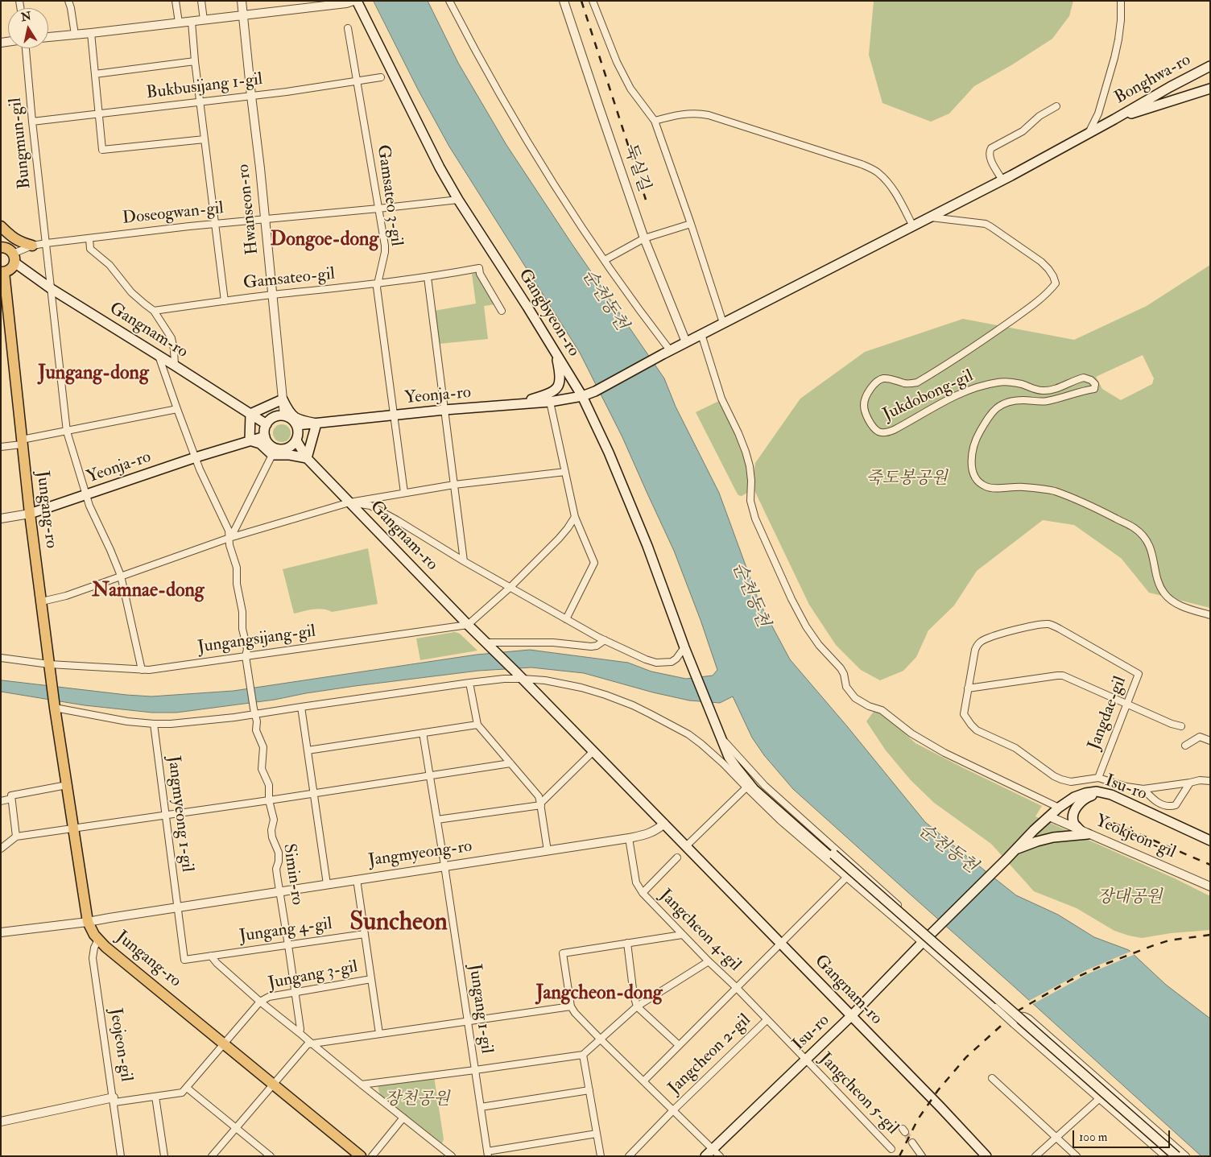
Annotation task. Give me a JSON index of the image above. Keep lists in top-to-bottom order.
{
  "streets": {
    "main road": [
      "Bonghwa-ro",
      "Gangbyeon-ro",
      "Gangnam-ro",
      "Yeonja-ro",
      "Jungang-ro",
      "Isu-ro"
    ],
    "street": [
      "Bukbusijang 1-gil",
      "Bungmun-gil",
      "둑실길",
      "Gamsateo 3-gil",
      "Hwanseon-ro",
      "Doseogwan-gil",
      "Gamsateo-gil",
      "Jukdobong-gil",
      "Jungangsijang-gil",
      "Jangdae-gil",
      "Jangmyeong 1-gil",
      "Yeokjeon-gil",
      "Jangmyeong-ro",
      "Simin-ro",
      "Jungang 4-gil",
      "Jangcheon 4-gil",
      "Jungang 3-gil",
      "Jungang 1-gil",
      "Jeojeon-gil",
      "Jangcheon 2-gil",
      "Jangcheon 5-gil"
    ]
  },
  "crossings": [
    ["Bukbusijang 1-gil", "Bungmun-gil"],
    ["Bukbusijang 1-gil", "Gamsateo 3-gil"],
    ["Bukbusijang 1-gil", "Hwanseon-ro"],
    ["Bungmun-gil", "Doseogwan-gil"],
    ["Bungmun-gil", "Gangnam-ro"],
    ["Bungmun-gil", "Yeonja-ro"],
    ["Bungmun-gil", "Jungangsijang-gil"],
    ["Gamsateo 3-gil", "Doseogwan-gil"],
    ["Gamsateo 3-gil", "Gamsateo-gil"],
    ["Gamsateo 3-gil", "Yeonja-ro"],
    ["Hwanseon-ro", "Doseogwan-gil"],
    ["Hwanseon-ro", "Gamsateo-gil"],
    ["Hwanseon-ro", "Gangnam-ro"],
    ["Hwanseon-ro", "Yeonja-ro"],
    ["Doseogwan-gil", "Gangbyeon-ro"],
    ["Doseogwan-gil", "Gangnam-ro"],
    ["Gangbyeon-ro", "Yeonja-ro"],
    ["Gangnam-ro", "Yeonja-ro"],
    ["Gangnam-ro", "Jungangsijang-gil"],
    ["Gangnam-ro", "Isu-ro"],
    ["Gangnam-ro", "Jangmyeong-ro"],
    ["Gangnam-ro", "Simin-ro"],
    ["Gangnam-ro", "Jangcheon 4-gil"],
    ["Yeonja-ro", "Jungang-ro"],
    ["Yeonja-ro", "Simin-ro"],
    ["Jungang-ro", "Jungangsijang-gil"],
    ["Jungang-ro", "Jangmyeong-ro"],
    ["Jungang-ro", "Jungang 3-gil"],
    ["Jungang-ro", "Jeojeon-gil"],
    ["Jungangsijang-gil", "Simin-ro"],
    ["Isu-ro", "Yeokjeon-gil"],
    ["Isu-ro", "Jangcheon 4-gil"],
    ["Isu-ro", "Jangcheon 2-gil"],
    ["Isu-ro", "Jangcheon 5-gil"],
    ["Jangmyeong 1-gil", "Jangmyeong-ro"],
    ["Jangmyeong 1-gil", "Jungang 4-gil"],
    ["Jangmyeong-ro", "Simin-ro"],
    ["Jangmyeong-ro", "Jungang 4-gil"],
    ["Jangmyeong-ro", "Jangcheon 4-gil"],
    ["Jangmyeong-ro", "Jungang 1-gil"],
    ["Simin-ro", "Jungang 4-gil"],
    ["Simin-ro", "Jungang 3-gil"],
    ["Jangcheon 4-gil", "Jangcheon 2-gil"],
    ["Jangcheon 4-gil", "Jangcheon 5-gil"]
  ],
  "districts": [
    "Dongoe-dong",
    "Jungang-dong",
    "Namnae-dong",
    "Suncheon",
    "Jangcheon-dong"
  ],
  "water": ["순천동천"],
  "parks": ["죽도봉공원", "장대공원", "장천공원"],
  "scale_bar": "100 m",
  "north": "top"
}
